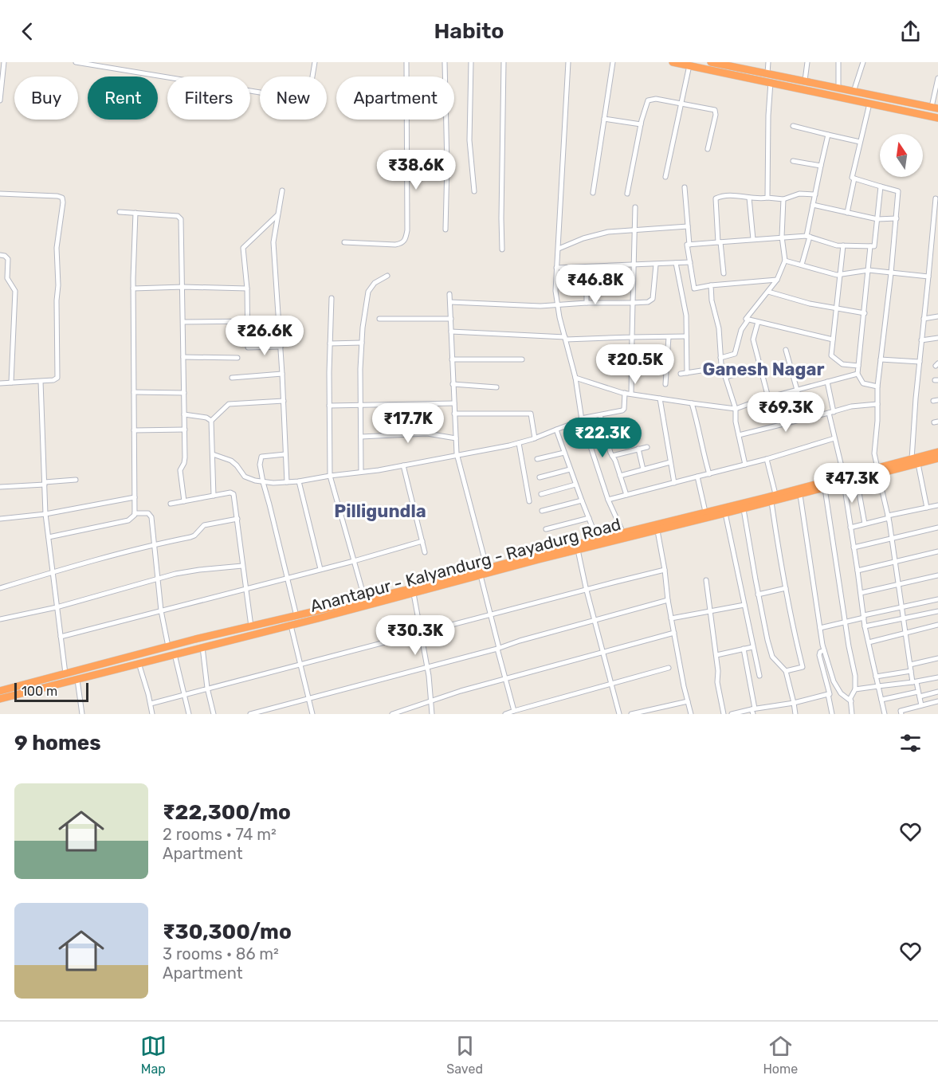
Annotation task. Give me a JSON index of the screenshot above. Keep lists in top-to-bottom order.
{
  "streets": {
    "highway": ["Anantapur - Kalyandurg - Rayadurg Road"]
  },
  "districts": ["Ganesh Nagar", "Pilligundla"],
  "scale_bar": "100 m",
  "north": "top",
  "page": {
    "header": "Habito",
    "chip": [
      "Buy",
      "Rent",
      "Filters",
      "New",
      "Apartment"
    ],
    "price": [
      "₹38.6K",
      "₹46.8K",
      "₹26.6K",
      "₹20.5K",
      "₹69.3K",
      "₹17.7K",
      "₹22.3K",
      "₹47.3K",
      "₹30.3K"
    ],
    "scale": "100 m",
    "heading": "9 homes",
    "list": [
      {
        "name": "₹22,300/mo",
        "note": "2 rooms · 74 m² · Apartment"
      },
      {
        "name": "₹30,300/mo",
        "note": "3 rooms · 86 m² · Apartment"
      }
    ],
    "tabs": ["Map", "Saved", "Home"]
  }
}
